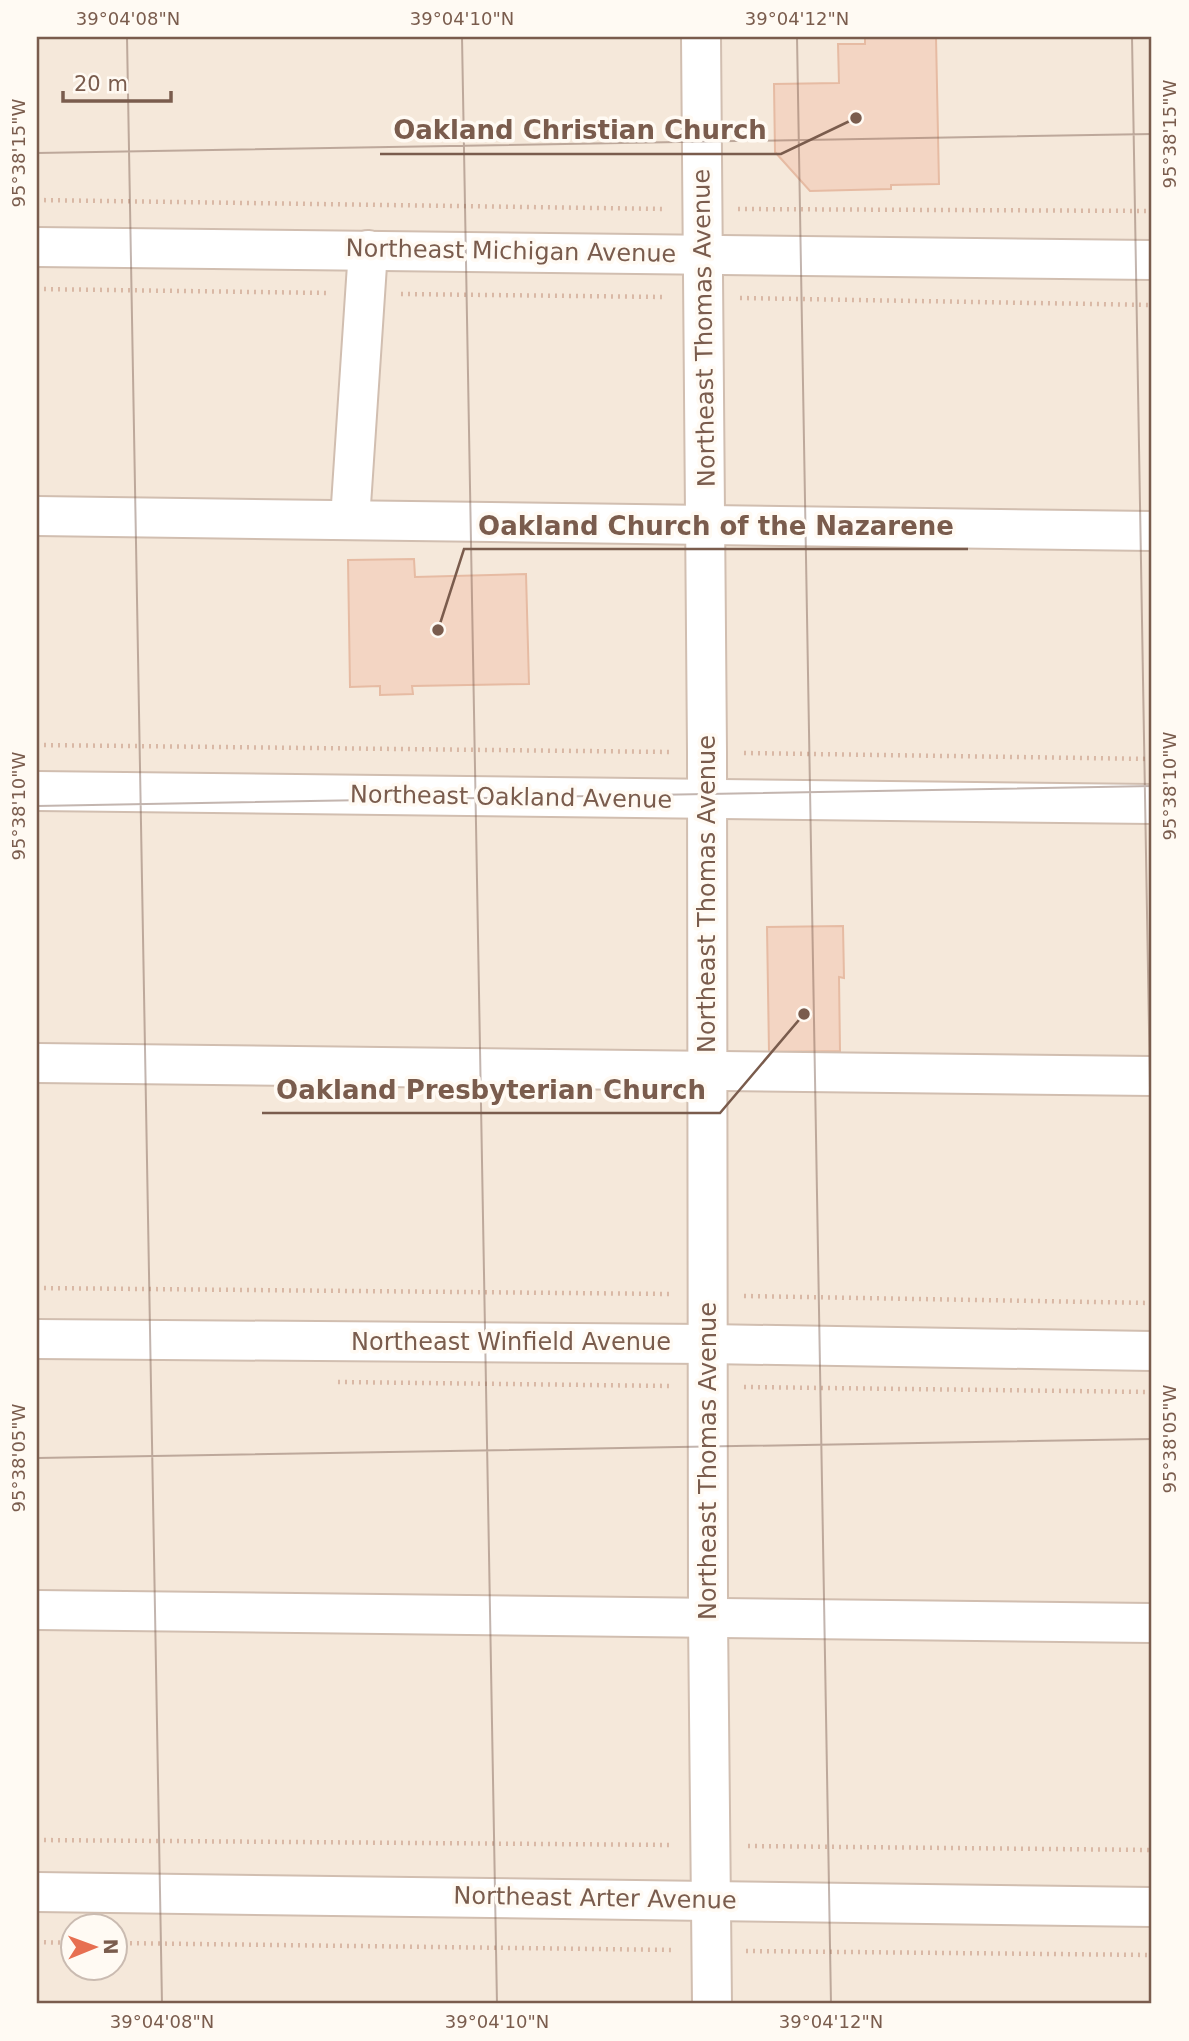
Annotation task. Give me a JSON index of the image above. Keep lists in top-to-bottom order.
{
  "streets": {
    "street": [
      "Northeast Michigan Avenue",
      "Northeast Thomas Avenue",
      "Northeast Oakland Avenue",
      "Northeast Winfield Avenue",
      "Northeast Arter Avenue"
    ]
  },
  "crossings": [
    ["Northeast Michigan Avenue", "Northeast Thomas Avenue"],
    ["Northeast Thomas Avenue", "Northeast Oakland Avenue"],
    ["Northeast Thomas Avenue", "Northeast Winfield Avenue"],
    ["Northeast Thomas Avenue", "Northeast Arter Avenue"]
  ],
  "places": ["Oakland Christian Church", "Oakland Church of the Nazarene", "Oakland Presbyterian Church"],
  "scale_bar": "20 m",
  "north": "right",
  "coordinates": [
    "39°04'08\"N",
    "39°04'10\"N",
    "39°04'12\"N",
    "95°38'15\"W",
    "95°38'10\"W",
    "95°38'05\"W"
  ]
}
